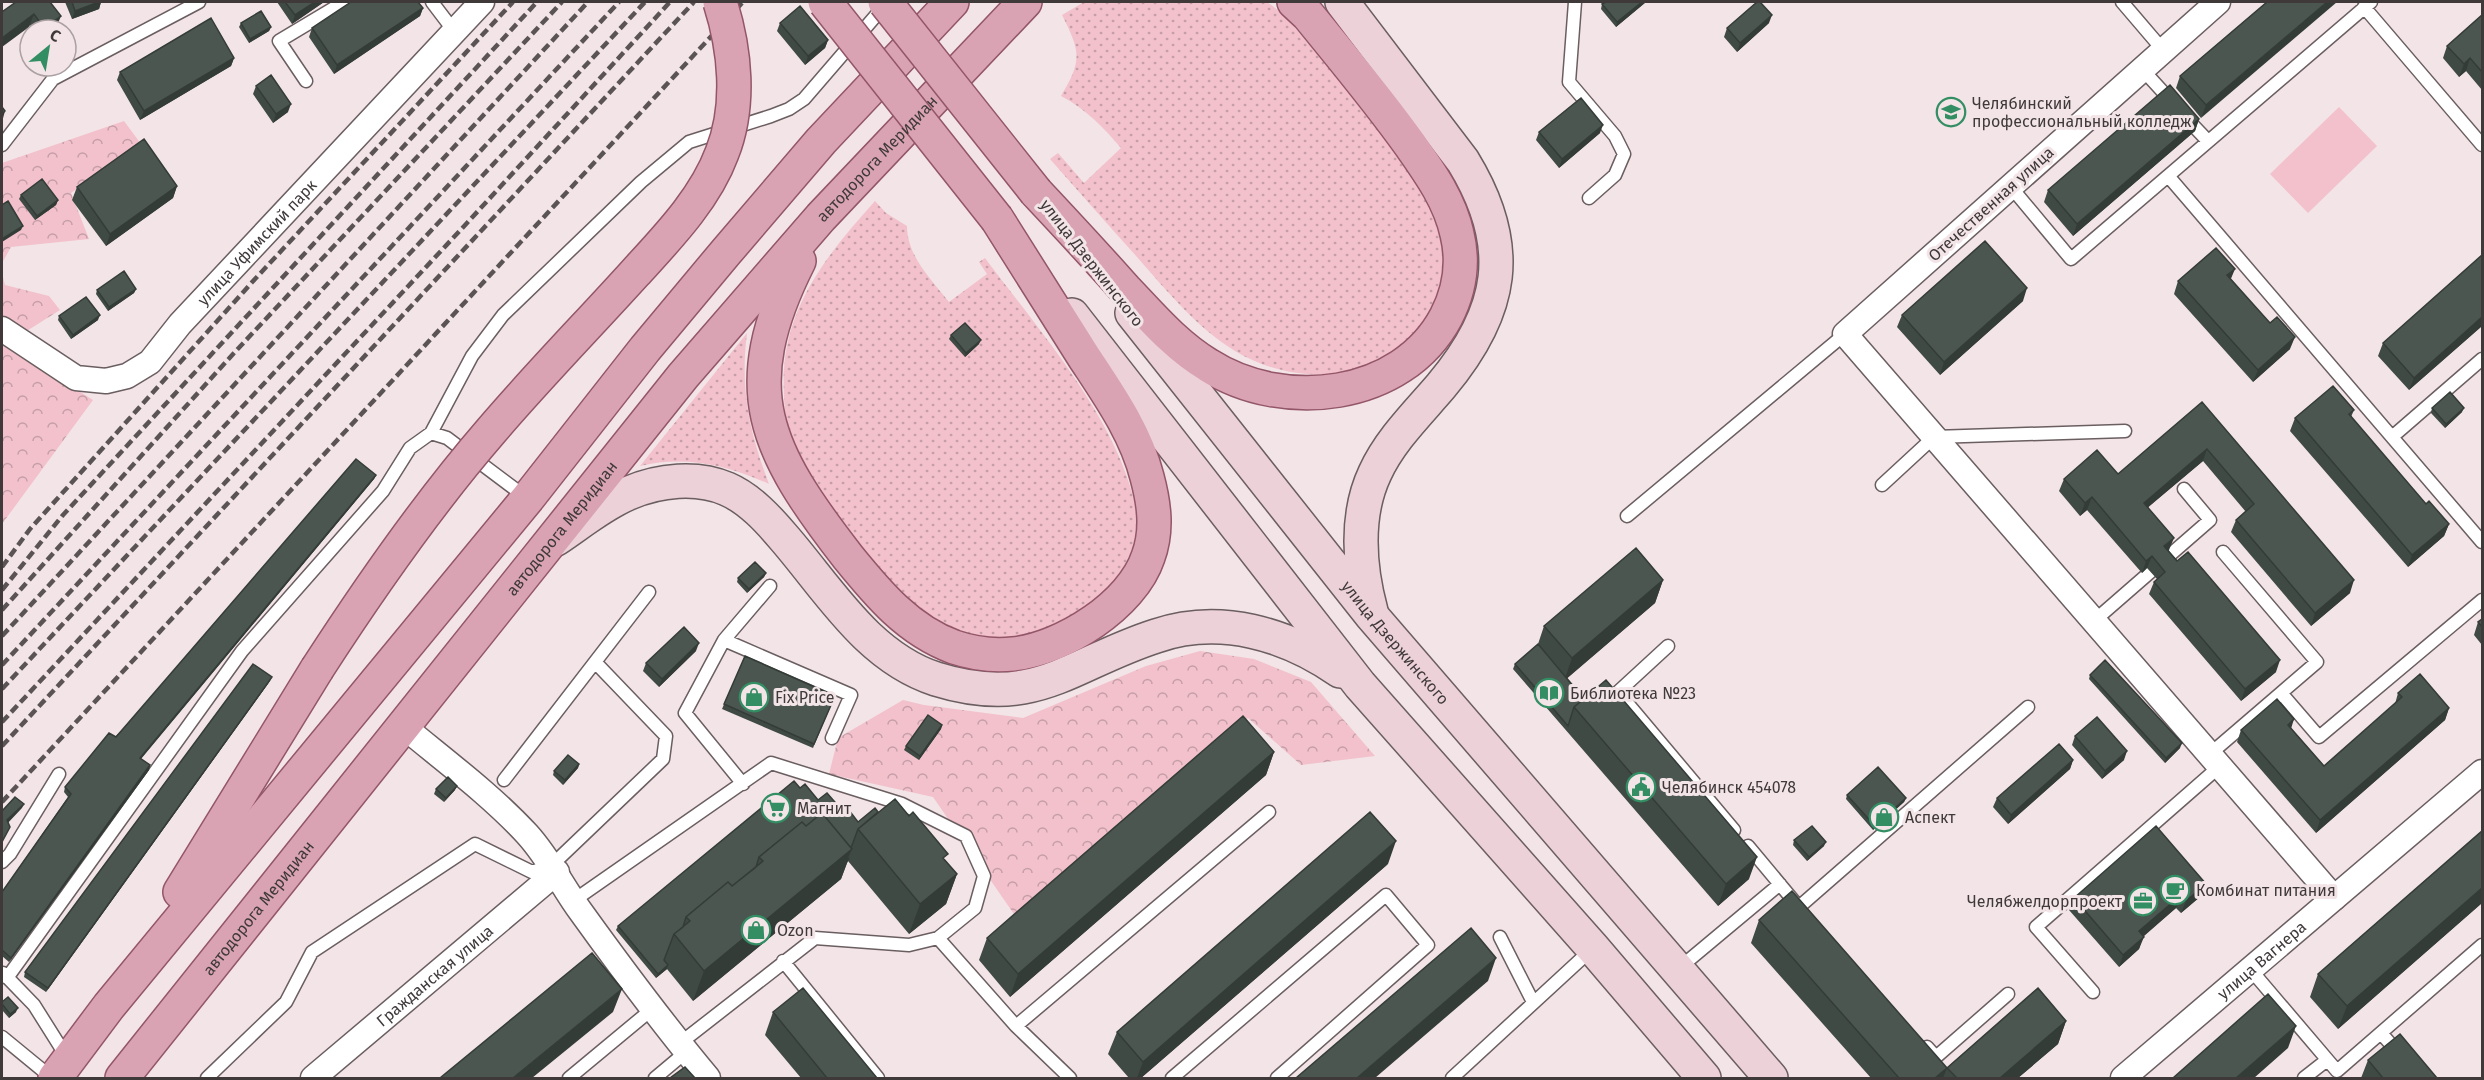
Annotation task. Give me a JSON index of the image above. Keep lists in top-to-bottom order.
{
  "streets": {
    "main road": ["автодорога Меридиан", "улица Дзержинского"],
    "street": [
      "Отечественная улица",
      "улица Уфимский парк",
      "улица Вагнера",
      "Гражданская улица"
    ]
  },
  "places": {
    "school or university": ["Челябинский профессиональный колледж"],
    "library": ["Библиотека №23"],
    "shop": ["Fix Price", "Аспект", "Ozon"],
    "public building": ["Челябинск 454078"],
    "supermarket": ["Магнит"],
    "cafe": ["Комбинат питания"],
    "office": ["Челябжелдорпроект"]
  },
  "north": "top right"
}
